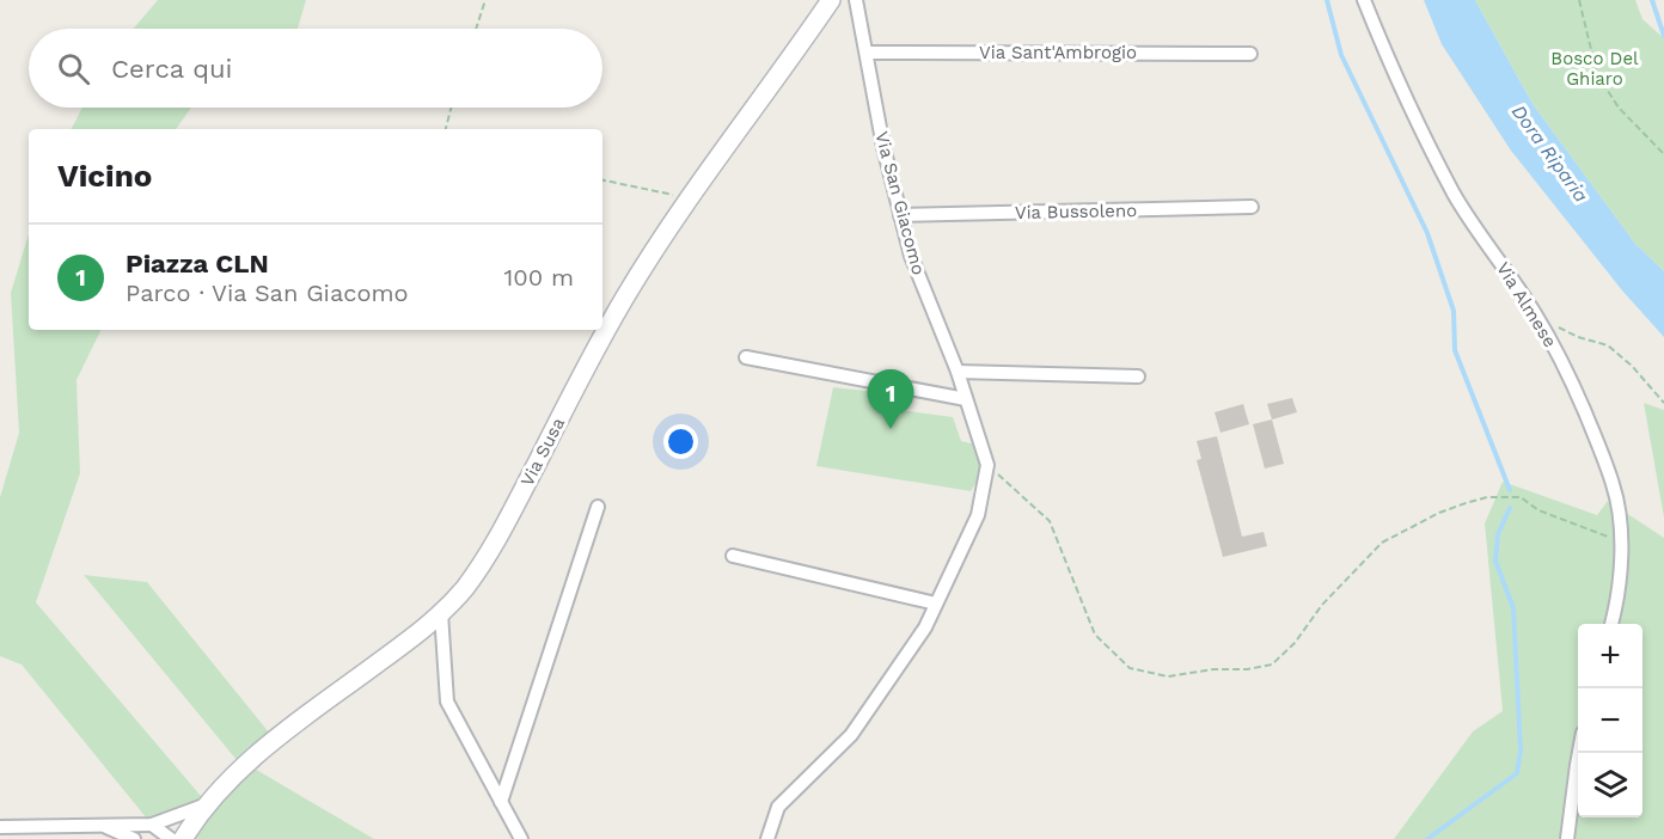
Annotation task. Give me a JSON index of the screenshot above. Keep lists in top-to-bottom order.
{
  "streets": {
    "main road": ["Via Susa"],
    "street": [
      "Via Sant'Ambrogio",
      "Via San Giacomo",
      "Via Bussoleno",
      "Via Almese"
    ]
  },
  "crossings": [
    ["Via Sant'Ambrogio", "Via San Giacomo"],
    ["Via San Giacomo", "Via Bussoleno"]
  ],
  "water": ["Dora Riparia"],
  "parks": ["Bosco Del Ghiaro"],
  "page": {
    "search": "Cerca qui",
    "heading": "Vicino",
    "list": [
      {
        "mark": "1",
        "name": "Piazza CLN",
        "note": "Parco · Via San Giacomo",
        "value": "100 m"
      }
    ],
    "pins": "1",
    "map_buttons": ["+", "−"]
  }
}
